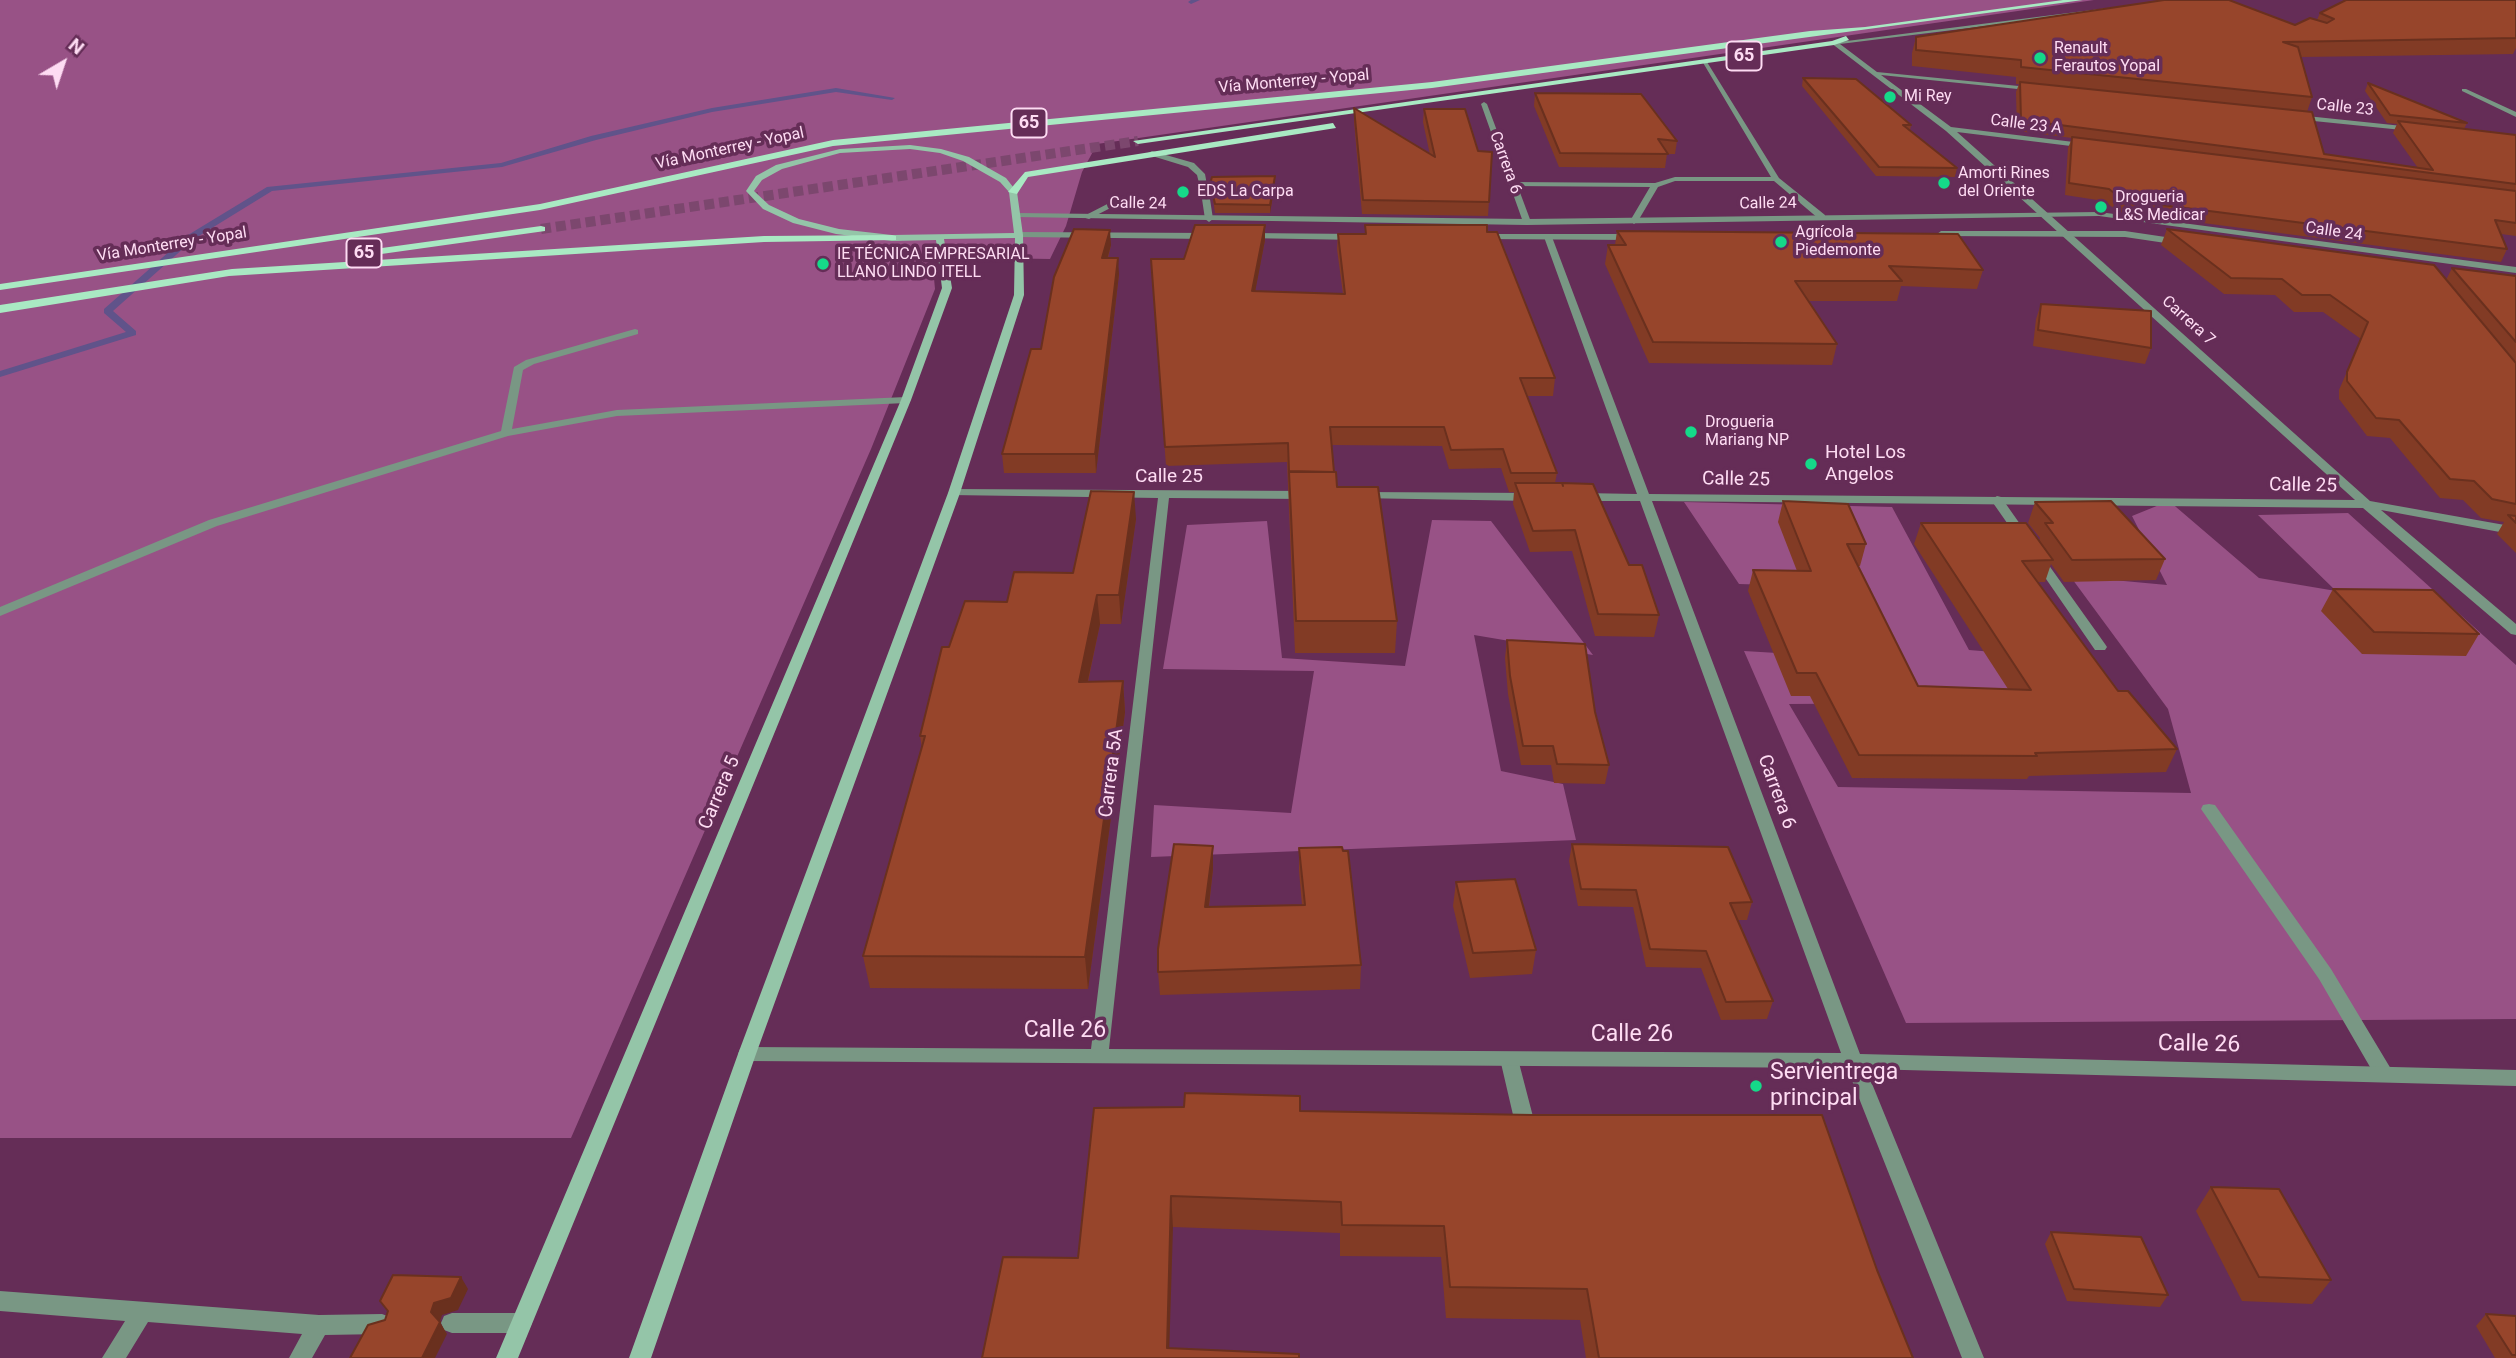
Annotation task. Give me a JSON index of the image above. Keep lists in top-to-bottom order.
{
  "streets": {
    "main road": ["65", "Vía Monterrey - Yopal", "Carrera 5"],
    "street": [
      "Calle 23",
      "Calle 23 A",
      "Carrera 6",
      "Calle 24",
      "Carrera 7",
      "Calle 25",
      "Carrera 5A",
      "Calle 26"
    ]
  },
  "crossings": [
    ["65", "Vía Monterrey - Yopal"],
    ["Vía Monterrey - Yopal", "Carrera 7"],
    ["Calle 23 A", "Carrera 7"],
    ["Carrera 6", "Calle 24"],
    ["Carrera 6", "Calle 25"],
    ["Carrera 6", "Calle 26"],
    ["Calle 24", "Carrera 7"],
    ["Carrera 7", "Calle 25"],
    ["Calle 25", "Carrera 5A"],
    ["Carrera 5A", "Calle 26"]
  ],
  "places": [
    "Renault Ferautos Yopal",
    "Mi Rey",
    "Amorti Rines del Oriente",
    "EDS La Carpa",
    "Drogueria L&S Medicar",
    "Agrícola Piedemonte",
    "IE TÉCNICA EMPRESARIAL LLANO LINDO ITELL",
    "Drogueria Mariang NP",
    "Hotel Los Angelos",
    "Servientrega principal"
  ],
  "north": "top right"
}
